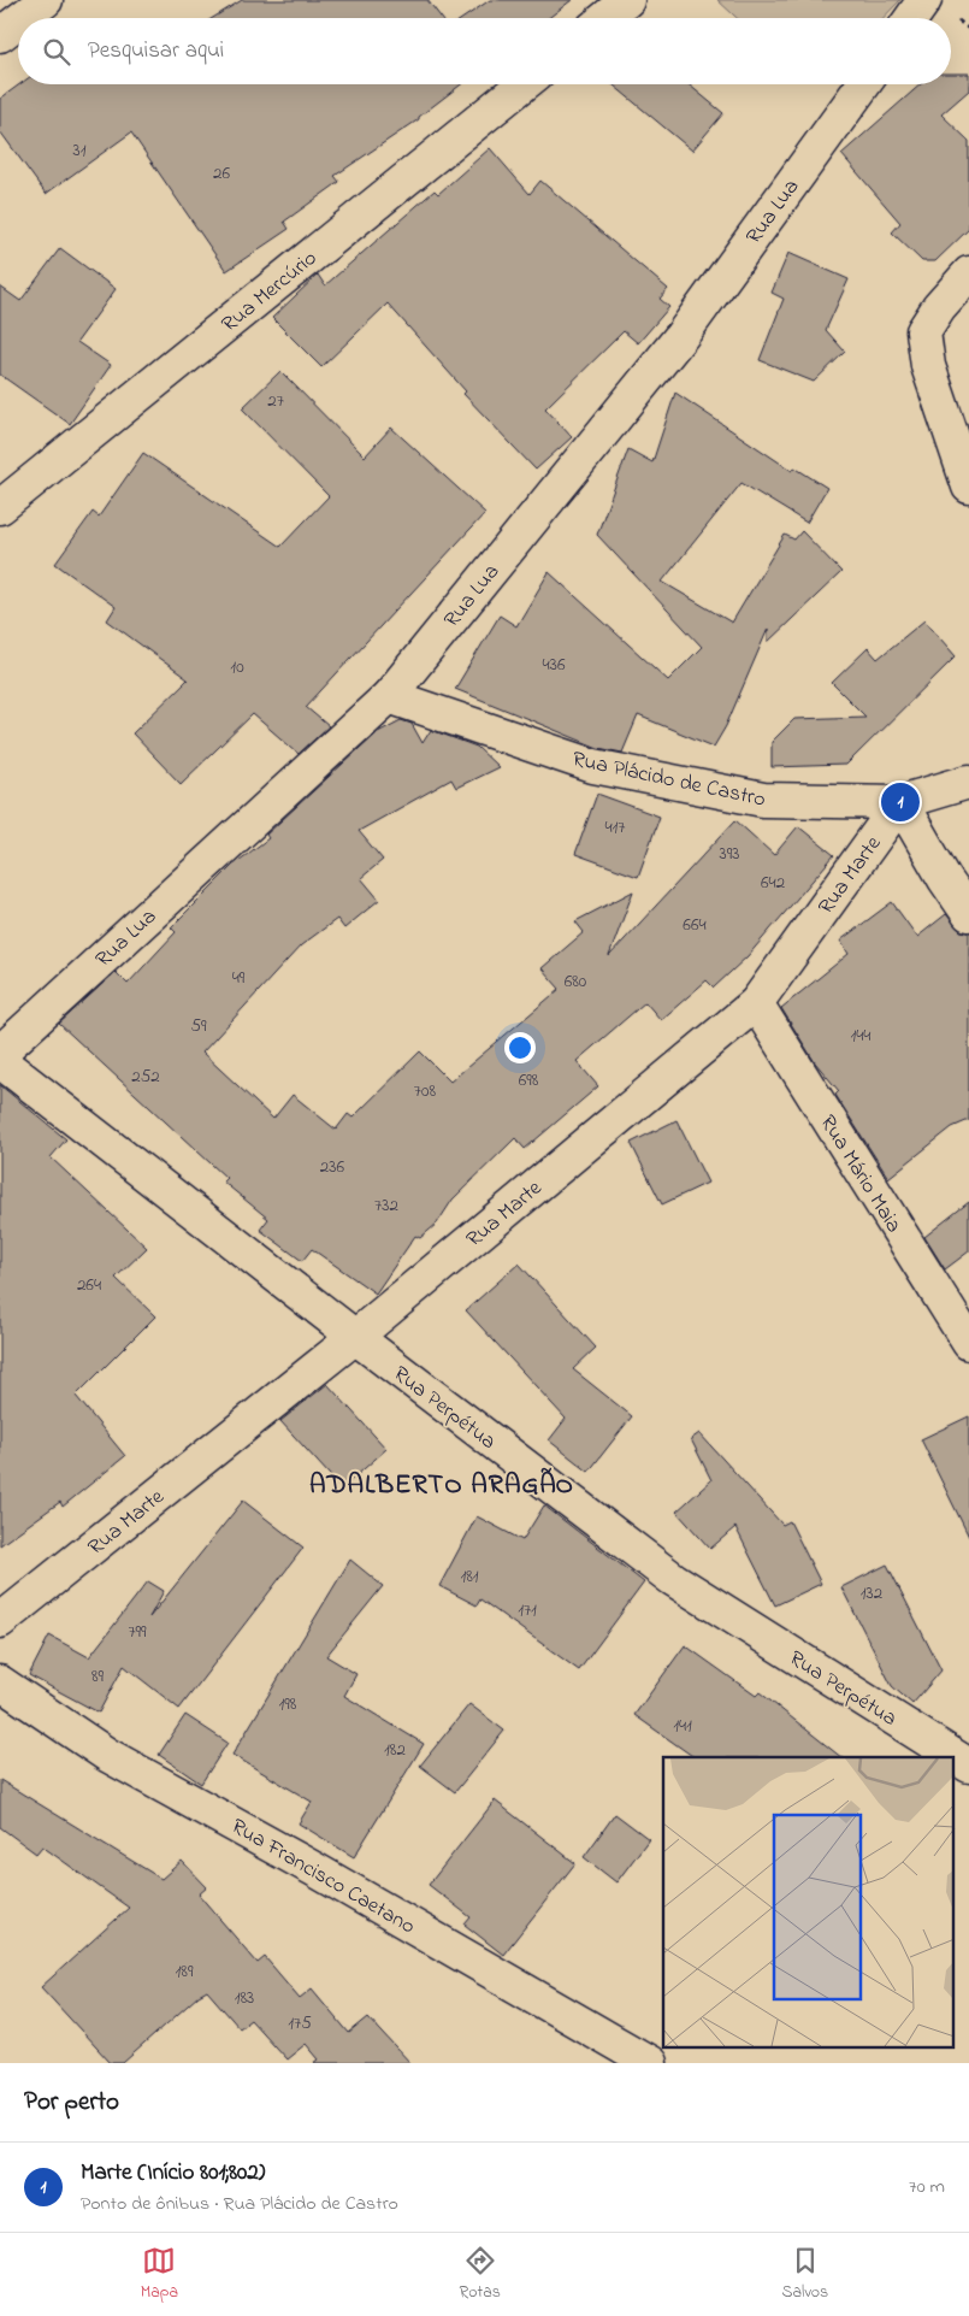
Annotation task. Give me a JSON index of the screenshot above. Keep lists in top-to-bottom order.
{
  "streets": {
    "street": [
      "Rua Lua",
      "Rua Mercúrio",
      "Rua Plácido de Castro",
      "Rua Marte",
      "Rua Mário Maia",
      "Rua Perpétua",
      "Rua Francisco Caetano"
    ]
  },
  "crossings": [
    ["Rua Lua", "Rua Plácido de Castro"],
    ["Rua Plácido de Castro", "Rua Marte"],
    ["Rua Marte", "Rua Mário Maia"],
    ["Rua Marte", "Rua Perpétua"]
  ],
  "districts": ["ADALBERTO ARAGÃO"],
  "house_numbers": [
    "31",
    "26",
    "27",
    "436",
    "10",
    "417",
    "393",
    "642",
    "664",
    "49",
    "680",
    "59",
    "144",
    "252",
    "698",
    "708",
    "236",
    "732",
    "264",
    "181",
    "132",
    "171",
    "799",
    "89",
    "198",
    "141",
    "182",
    "189",
    "183",
    "175"
  ],
  "page": {
    "search": "Pesquisar aqui",
    "pins": "1",
    "heading": "Por perto",
    "list": [
      {
        "mark": "1",
        "name": "Marte (Início 801;802)",
        "note": "Ponto de ônibus · Rua Plácido de Castro",
        "value": "70 m"
      }
    ],
    "nav": ["Mapa", "Rotas", "Salvos"]
  }
}
